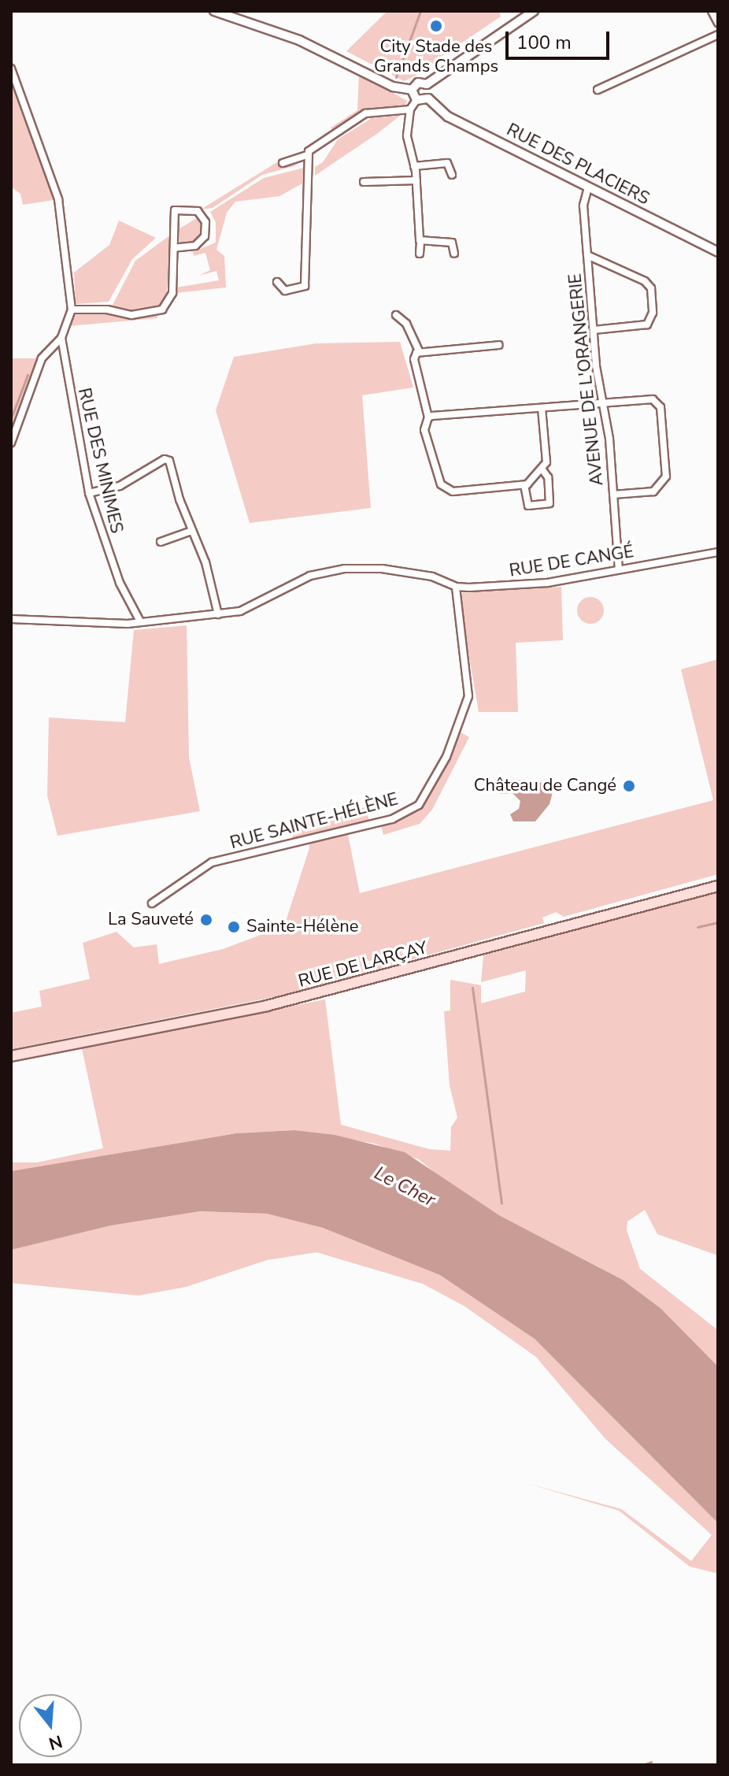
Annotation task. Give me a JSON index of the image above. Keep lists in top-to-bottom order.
{
  "streets": {
    "main road": ["RUE DE LARÇAY"],
    "street": [
      "RUE DES PLACIERS",
      "AVENUE DE L'ORANGERIE",
      "RUE DES MINIMES",
      "RUE DE CANGÉ",
      "RUE SAINTE-HÉLÈNE"
    ]
  },
  "crossings": [
    ["RUE DES PLACIERS", "AVENUE DE L'ORANGERIE"],
    ["AVENUE DE L'ORANGERIE", "RUE DE CANGÉ"],
    ["RUE DES MINIMES", "RUE DE CANGÉ"],
    ["RUE DE CANGÉ", "RUE SAINTE-HÉLÈNE"]
  ],
  "water": ["Le Cher"],
  "places": [
    "City Stade des Grands Champs",
    "Château de Cangé",
    "La Sauveté",
    "Sainte-Hélène"
  ],
  "scale_bar": "100 m",
  "north": "bottom"
}
